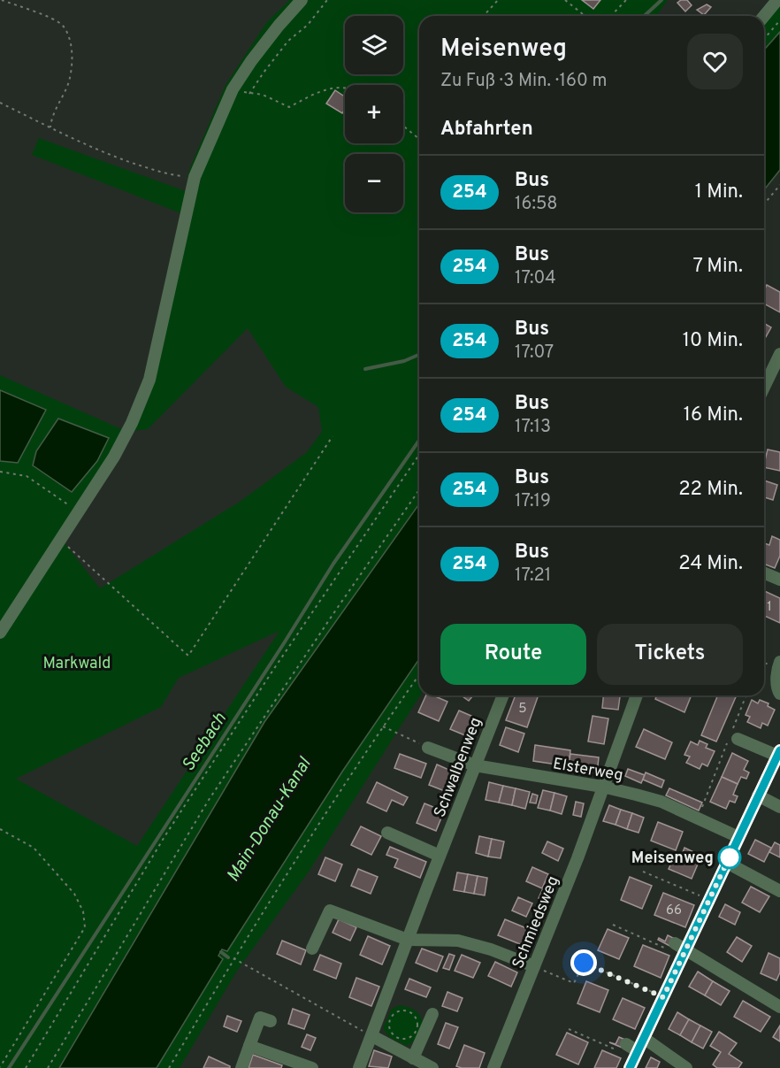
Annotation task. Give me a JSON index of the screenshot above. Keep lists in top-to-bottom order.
{
  "streets": {
    "street": ["Schwalbenweg", "Elsterweg", "Schmiedsweg"]
  },
  "crossings": [
    ["Schwalbenweg", "Elsterweg"],
    ["Elsterweg", "Schmiedsweg"]
  ],
  "water": ["Seebach", "Main-Donau-Kanal"],
  "parks": ["Markwald"],
  "places": ["Meisenweg"],
  "lines": ["bus line 254"],
  "house_numbers": ["1", "5", "66"],
  "page": {
    "map_buttons": ["+", "−"],
    "heading": [
      ["Meisenweg", "Zu Fuß · 3 Min. · 160 m"],
      "Abfahrten"
    ],
    "list": [
      {
        "mark": "254",
        "name": "Bus",
        "note": "16:58",
        "value": "1 Min."
      },
      {
        "mark": "254",
        "name": "Bus",
        "note": "17:04",
        "value": "7 Min."
      },
      {
        "mark": "254",
        "name": "Bus",
        "note": "17:07",
        "value": "10 Min."
      },
      {
        "mark": "254",
        "name": "Bus",
        "note": "17:13",
        "value": "16 Min."
      },
      {
        "mark": "254",
        "name": "Bus",
        "note": "17:19",
        "value": "22 Min."
      },
      {
        "mark": "254",
        "name": "Bus",
        "note": "17:21",
        "value": "24 Min."
      }
    ],
    "buttons": ["Route", "Tickets"]
  }
}
